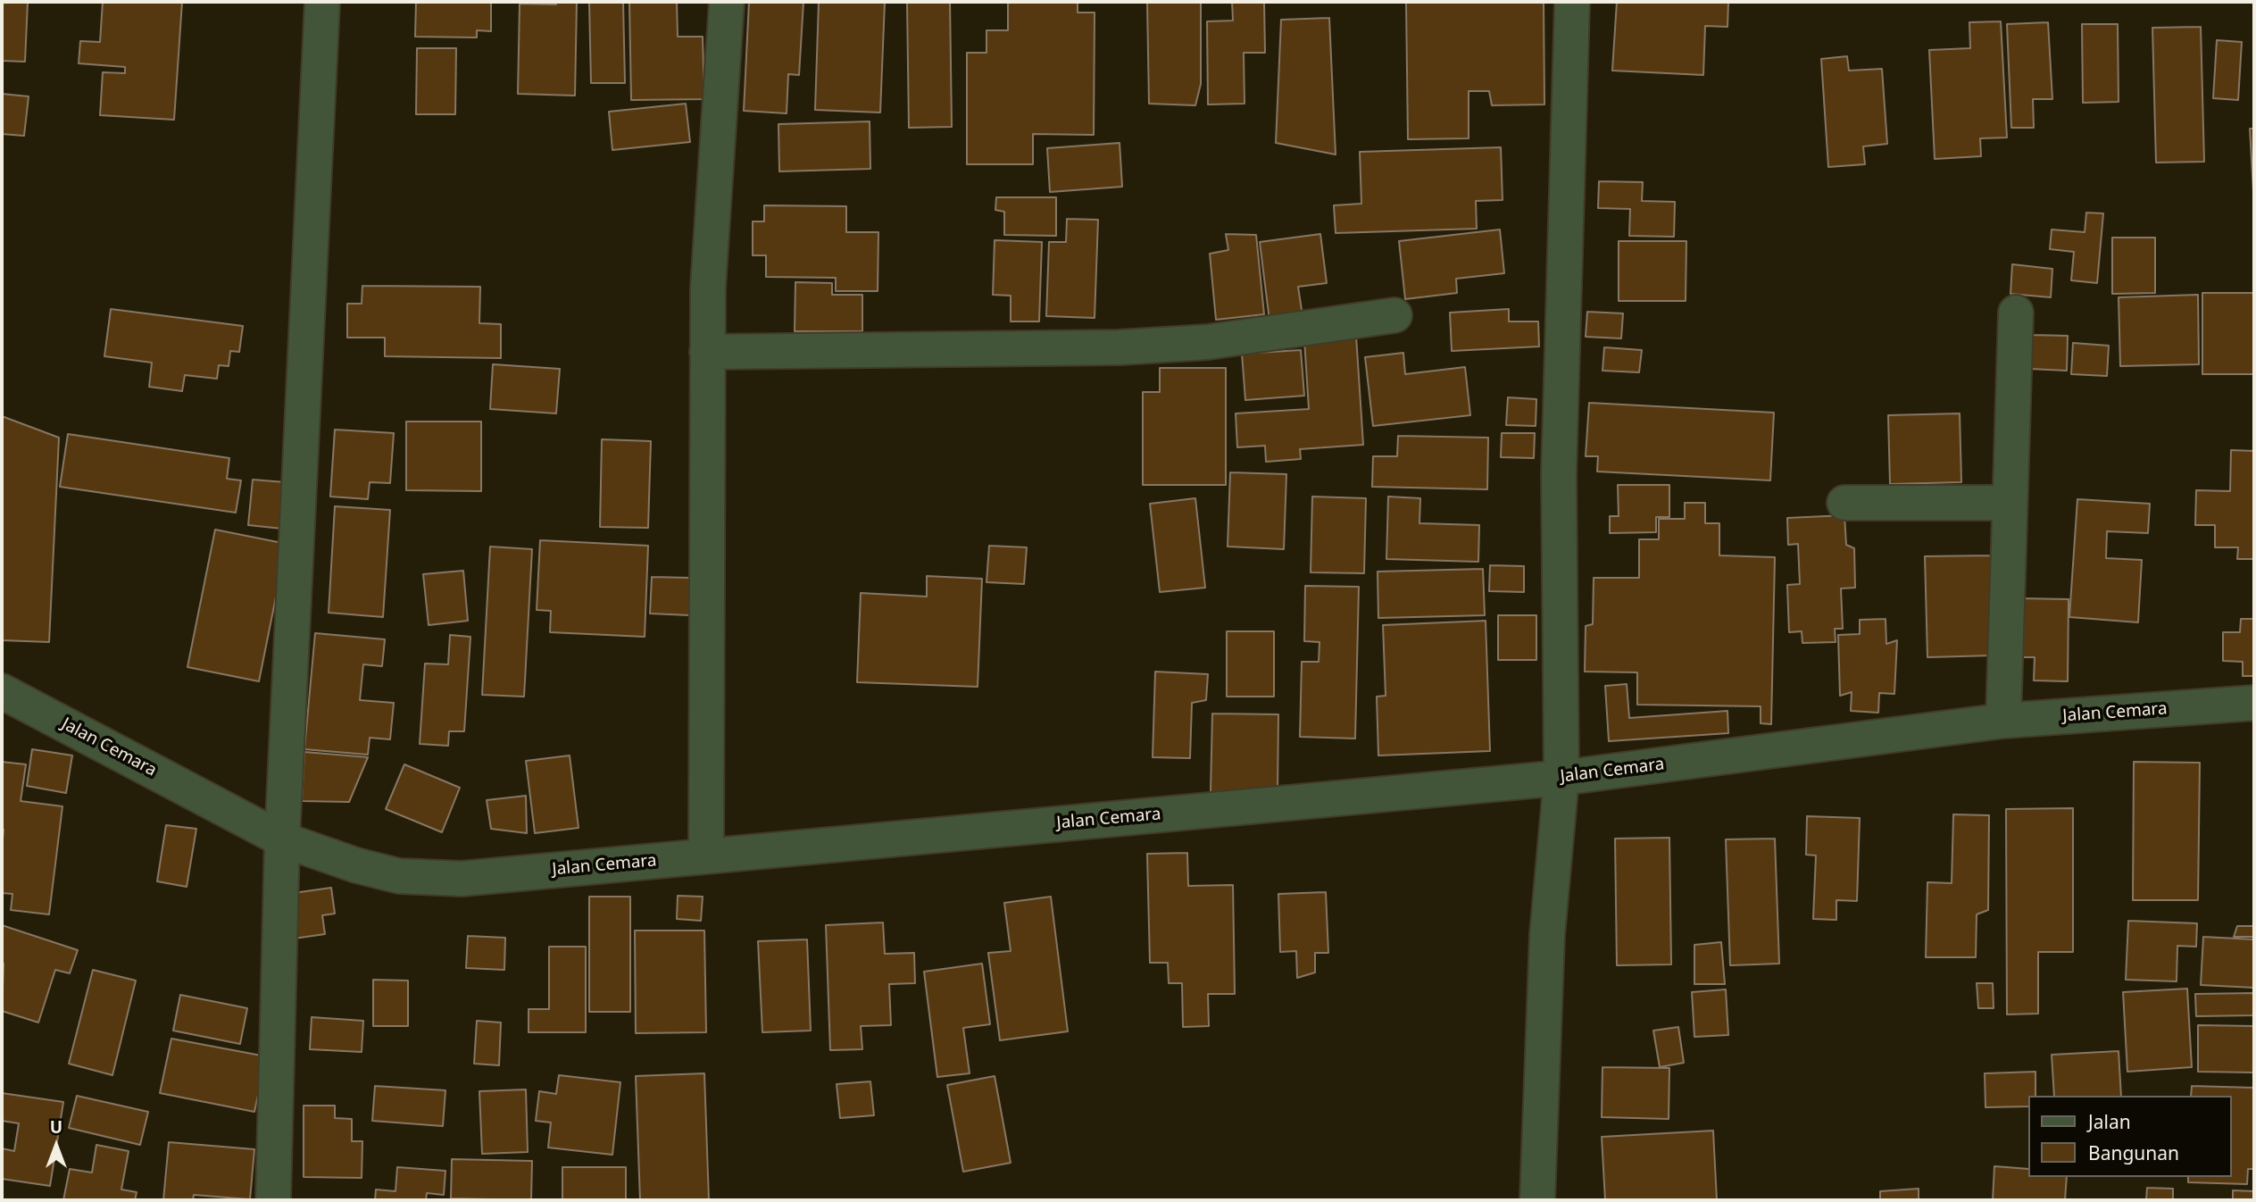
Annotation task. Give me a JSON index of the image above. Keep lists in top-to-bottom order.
{
  "streets": {
    "street": ["Jalan Cemara"]
  },
  "legend": ["Jalan", "Bangunan"],
  "north": "top"
}
